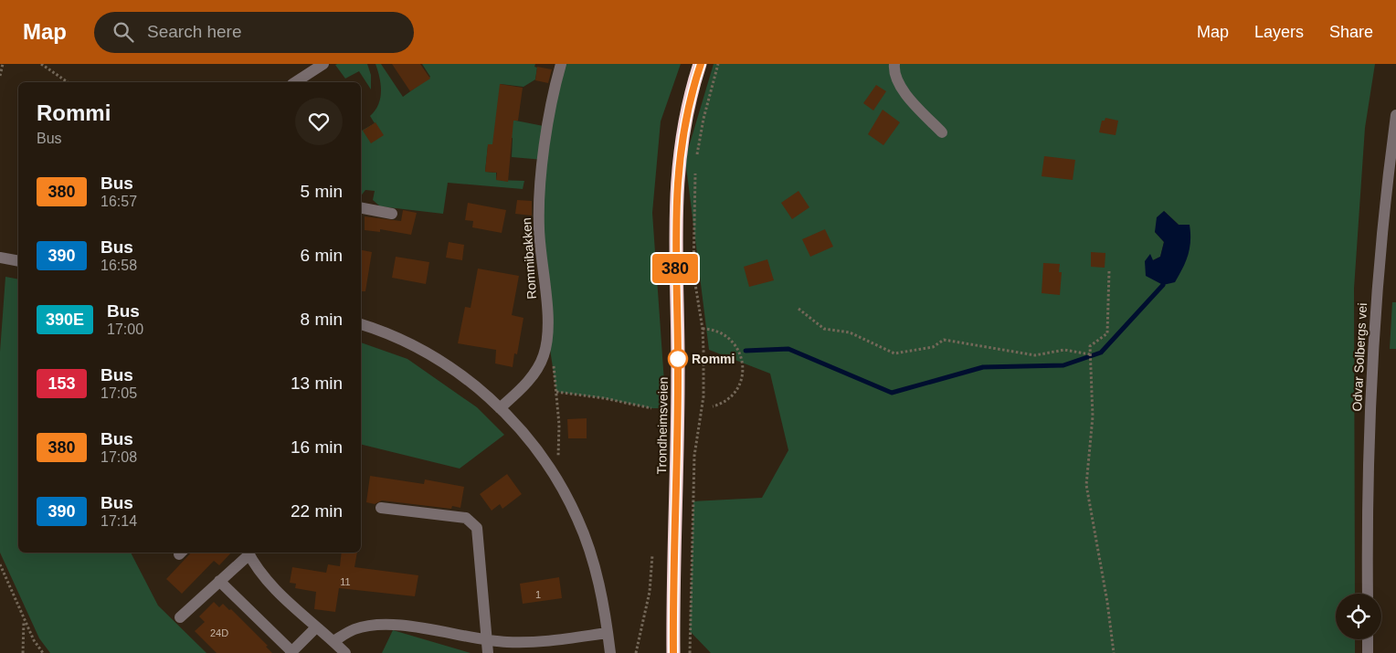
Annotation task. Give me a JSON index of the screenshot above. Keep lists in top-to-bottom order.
{
  "streets": {
    "highway": ["Trondheimsveien"],
    "street": ["Rommibakken", "Odvar Solbergs vei"]
  },
  "places": ["Rommi"],
  "lines": ["bus line 380"],
  "house_numbers": ["11", "1", "24D"],
  "page": {
    "header": "Map",
    "search": "Search here",
    "nav": ["Map", "Layers", "Share"],
    "on_map": "380",
    "heading": ["Rommi", "Bus"],
    "list": [
      {
        "mark": "380",
        "name": "Bus",
        "note": "16:57",
        "value": "5 min"
      },
      {
        "mark": "390",
        "name": "Bus",
        "note": "16:58",
        "value": "6 min"
      },
      {
        "mark": "390E",
        "name": "Bus",
        "note": "17:00",
        "value": "8 min"
      },
      {
        "mark": "153",
        "name": "Bus",
        "note": "17:05",
        "value": "13 min"
      },
      {
        "mark": "380",
        "name": "Bus",
        "note": "17:08",
        "value": "16 min"
      },
      {
        "mark": "390",
        "name": "Bus",
        "note": "17:14",
        "value": "22 min"
      }
    ]
  }
}
